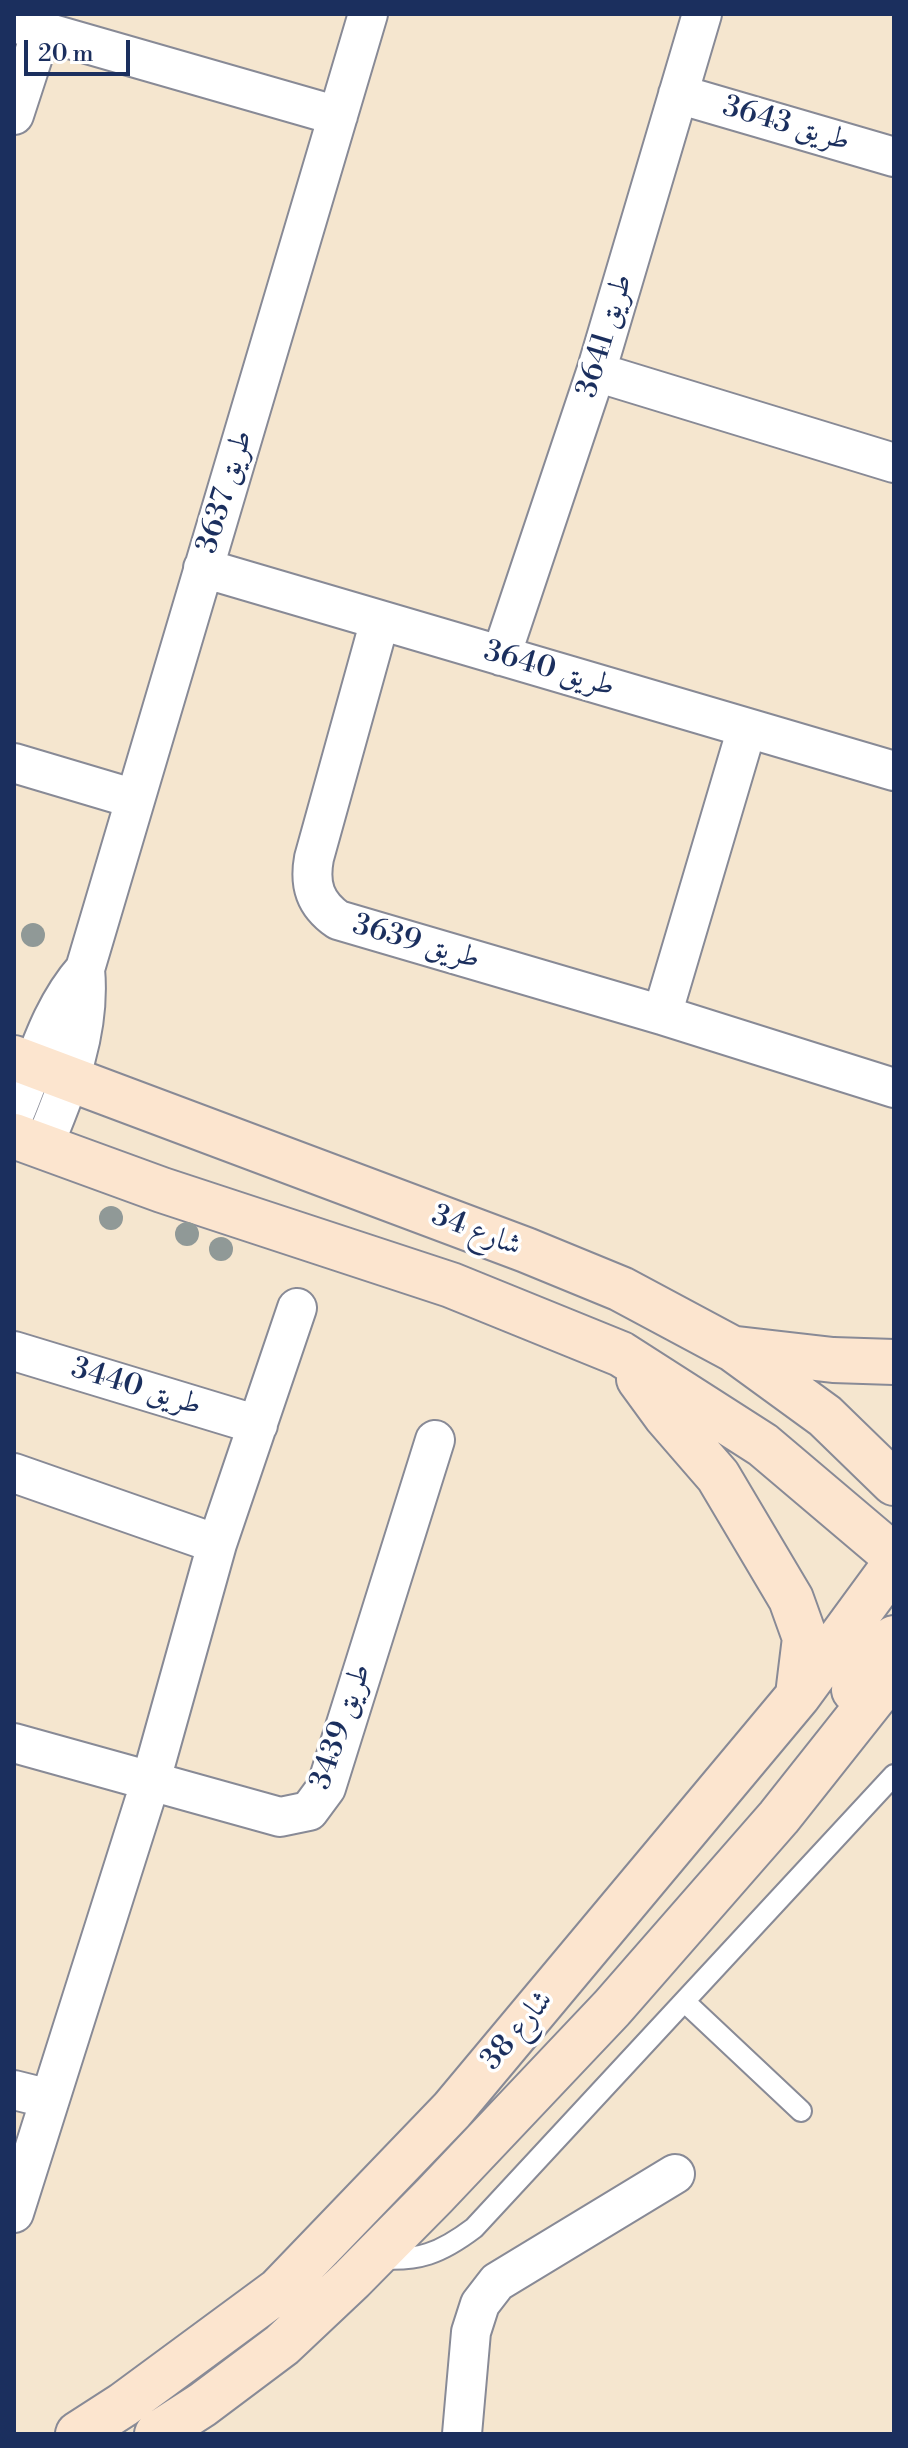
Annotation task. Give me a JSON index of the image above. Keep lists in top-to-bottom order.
{
  "streets": {
    "street": [
      "طريق 3643",
      "طريق 3641",
      "طريق 3637",
      "طريق 3640",
      "طريق 3639",
      "شارع 34",
      "طريق 3440",
      "طريق 3439",
      "شارع 38"
    ]
  },
  "crossings": [
    ["طريق 3643", "طريق 3641"],
    ["طريق 3641", "طريق 3640"],
    ["طريق 3637", "طريق 3640"],
    ["طريق 3637", "شارع 34"],
    ["طريق 3640", "طريق 3639"]
  ],
  "scale_bar": "20 m"
}
